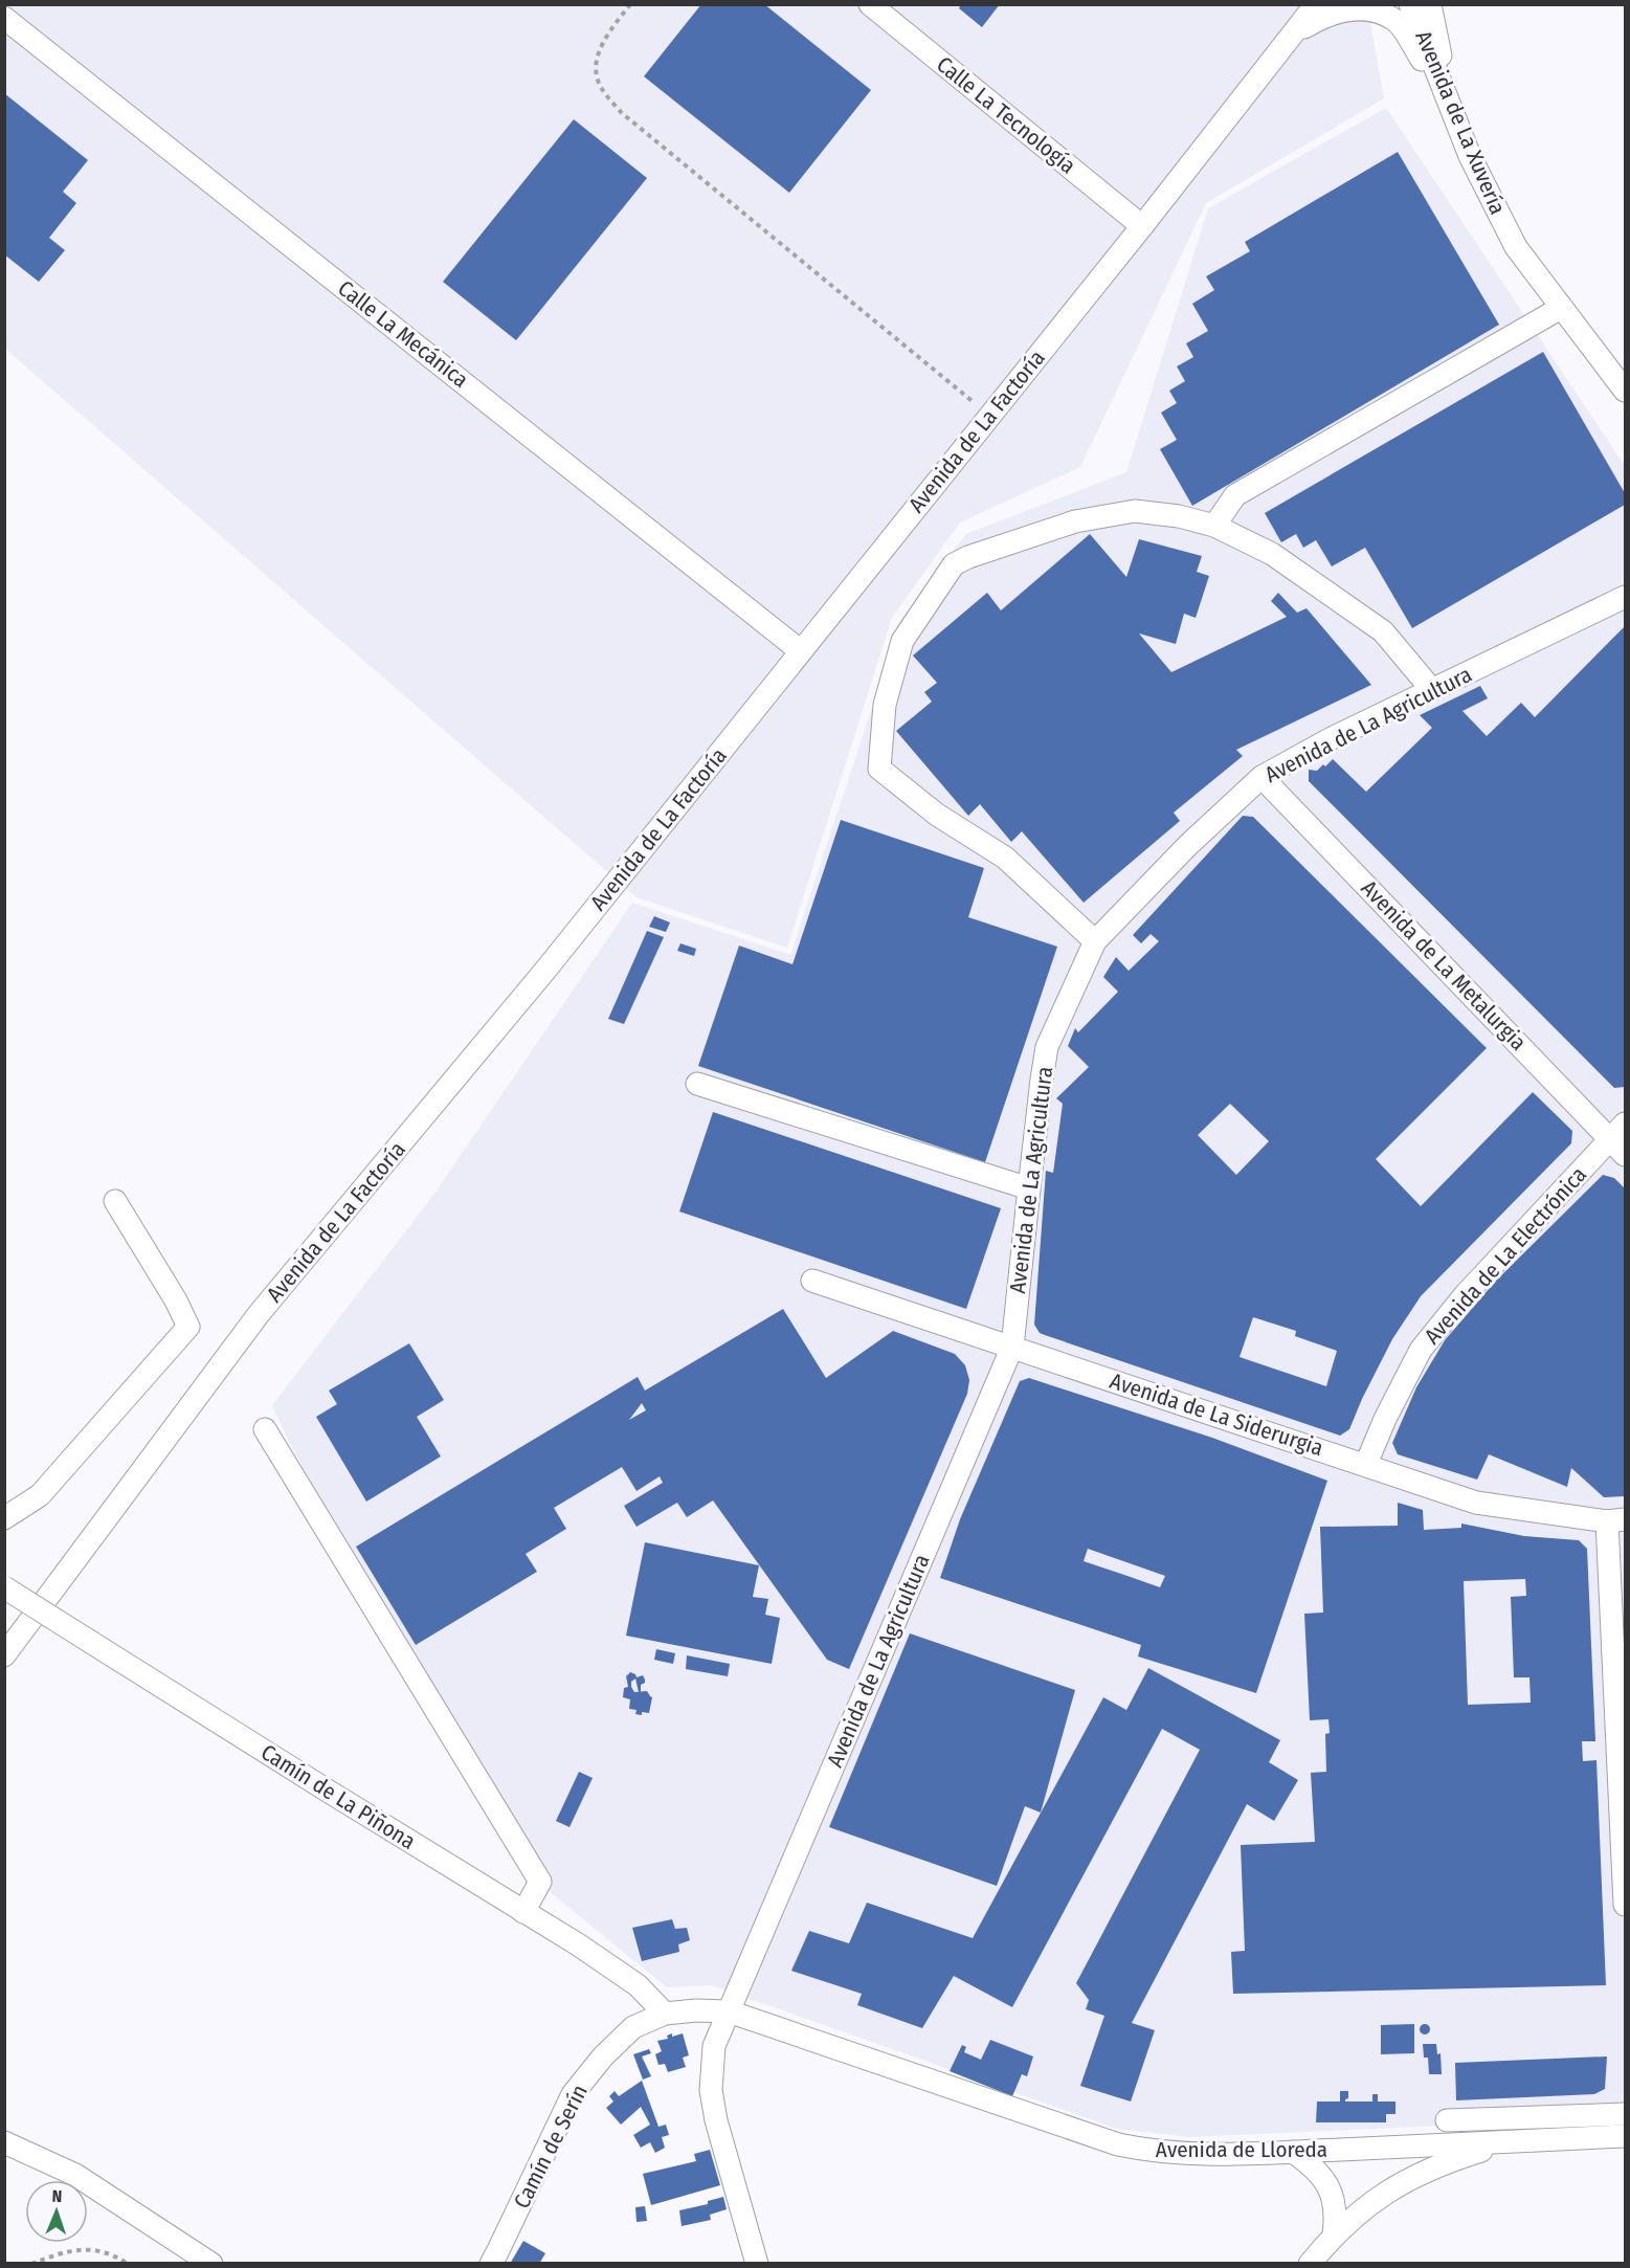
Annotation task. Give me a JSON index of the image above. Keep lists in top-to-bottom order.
{
  "streets": {
    "street": [
      "Calle La Tecnología",
      "Avenida de La Xuvería",
      "Calle La Mecánica",
      "Avenida de La Factoría",
      "Avenida de La Agricultura",
      "Avenida de La Metalurgia",
      "Avenida de La Electrónica",
      "Avenida de La Siderurgia",
      "Camín de La Piñona",
      "Camín de Serín",
      "Avenida de Lloreda"
    ]
  },
  "crossings": [
    ["Calle La Tecnología", "Avenida de La Factoría"],
    ["Calle La Mecánica", "Avenida de La Factoría"],
    ["Avenida de La Agricultura", "Avenida de La Metalurgia"],
    ["Avenida de La Agricultura", "Avenida de La Siderurgia"],
    ["Avenida de La Agricultura", "Camín de Serín"],
    ["Avenida de La Agricultura", "Avenida de Lloreda"],
    ["Avenida de La Metalurgia", "Avenida de La Electrónica"],
    ["Avenida de La Electrónica", "Avenida de La Siderurgia"],
    ["Camín de La Piñona", "Camín de Serín"],
    ["Camín de Serín", "Avenida de Lloreda"]
  ],
  "north": "top"
}
